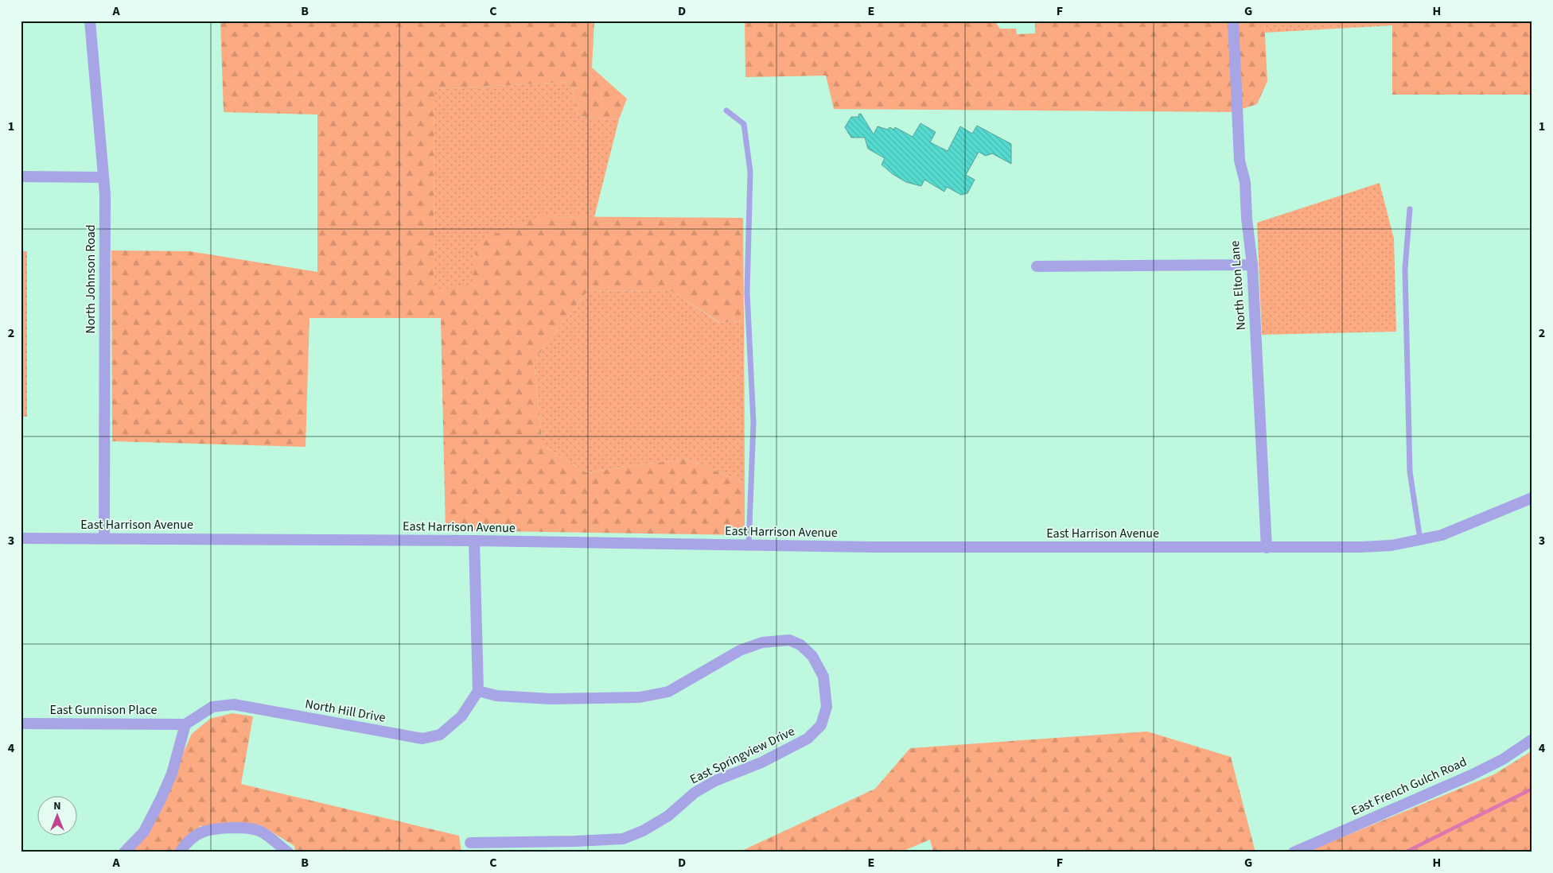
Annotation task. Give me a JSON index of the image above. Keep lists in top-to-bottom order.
{
  "streets": {
    "street": [
      "North Johnson Road",
      "North Elton Lane",
      "East Harrison Avenue",
      "East Gunnison Place",
      "North Hill Drive",
      "East Springview Drive",
      "East French Gulch Road"
    ]
  },
  "crossings": [
    ["North Johnson Road", "East Harrison Avenue"],
    ["North Elton Lane", "East Harrison Avenue"],
    ["East Gunnison Place", "North Hill Drive"],
    ["North Hill Drive", "East Springview Drive"]
  ],
  "north": "top",
  "grid": {
    "columns": [
      "A",
      "B",
      "C",
      "D",
      "E",
      "F",
      "G",
      "H"
    ],
    "rows": [
      "1",
      "2",
      "3",
      "4"
    ]
  }
}
